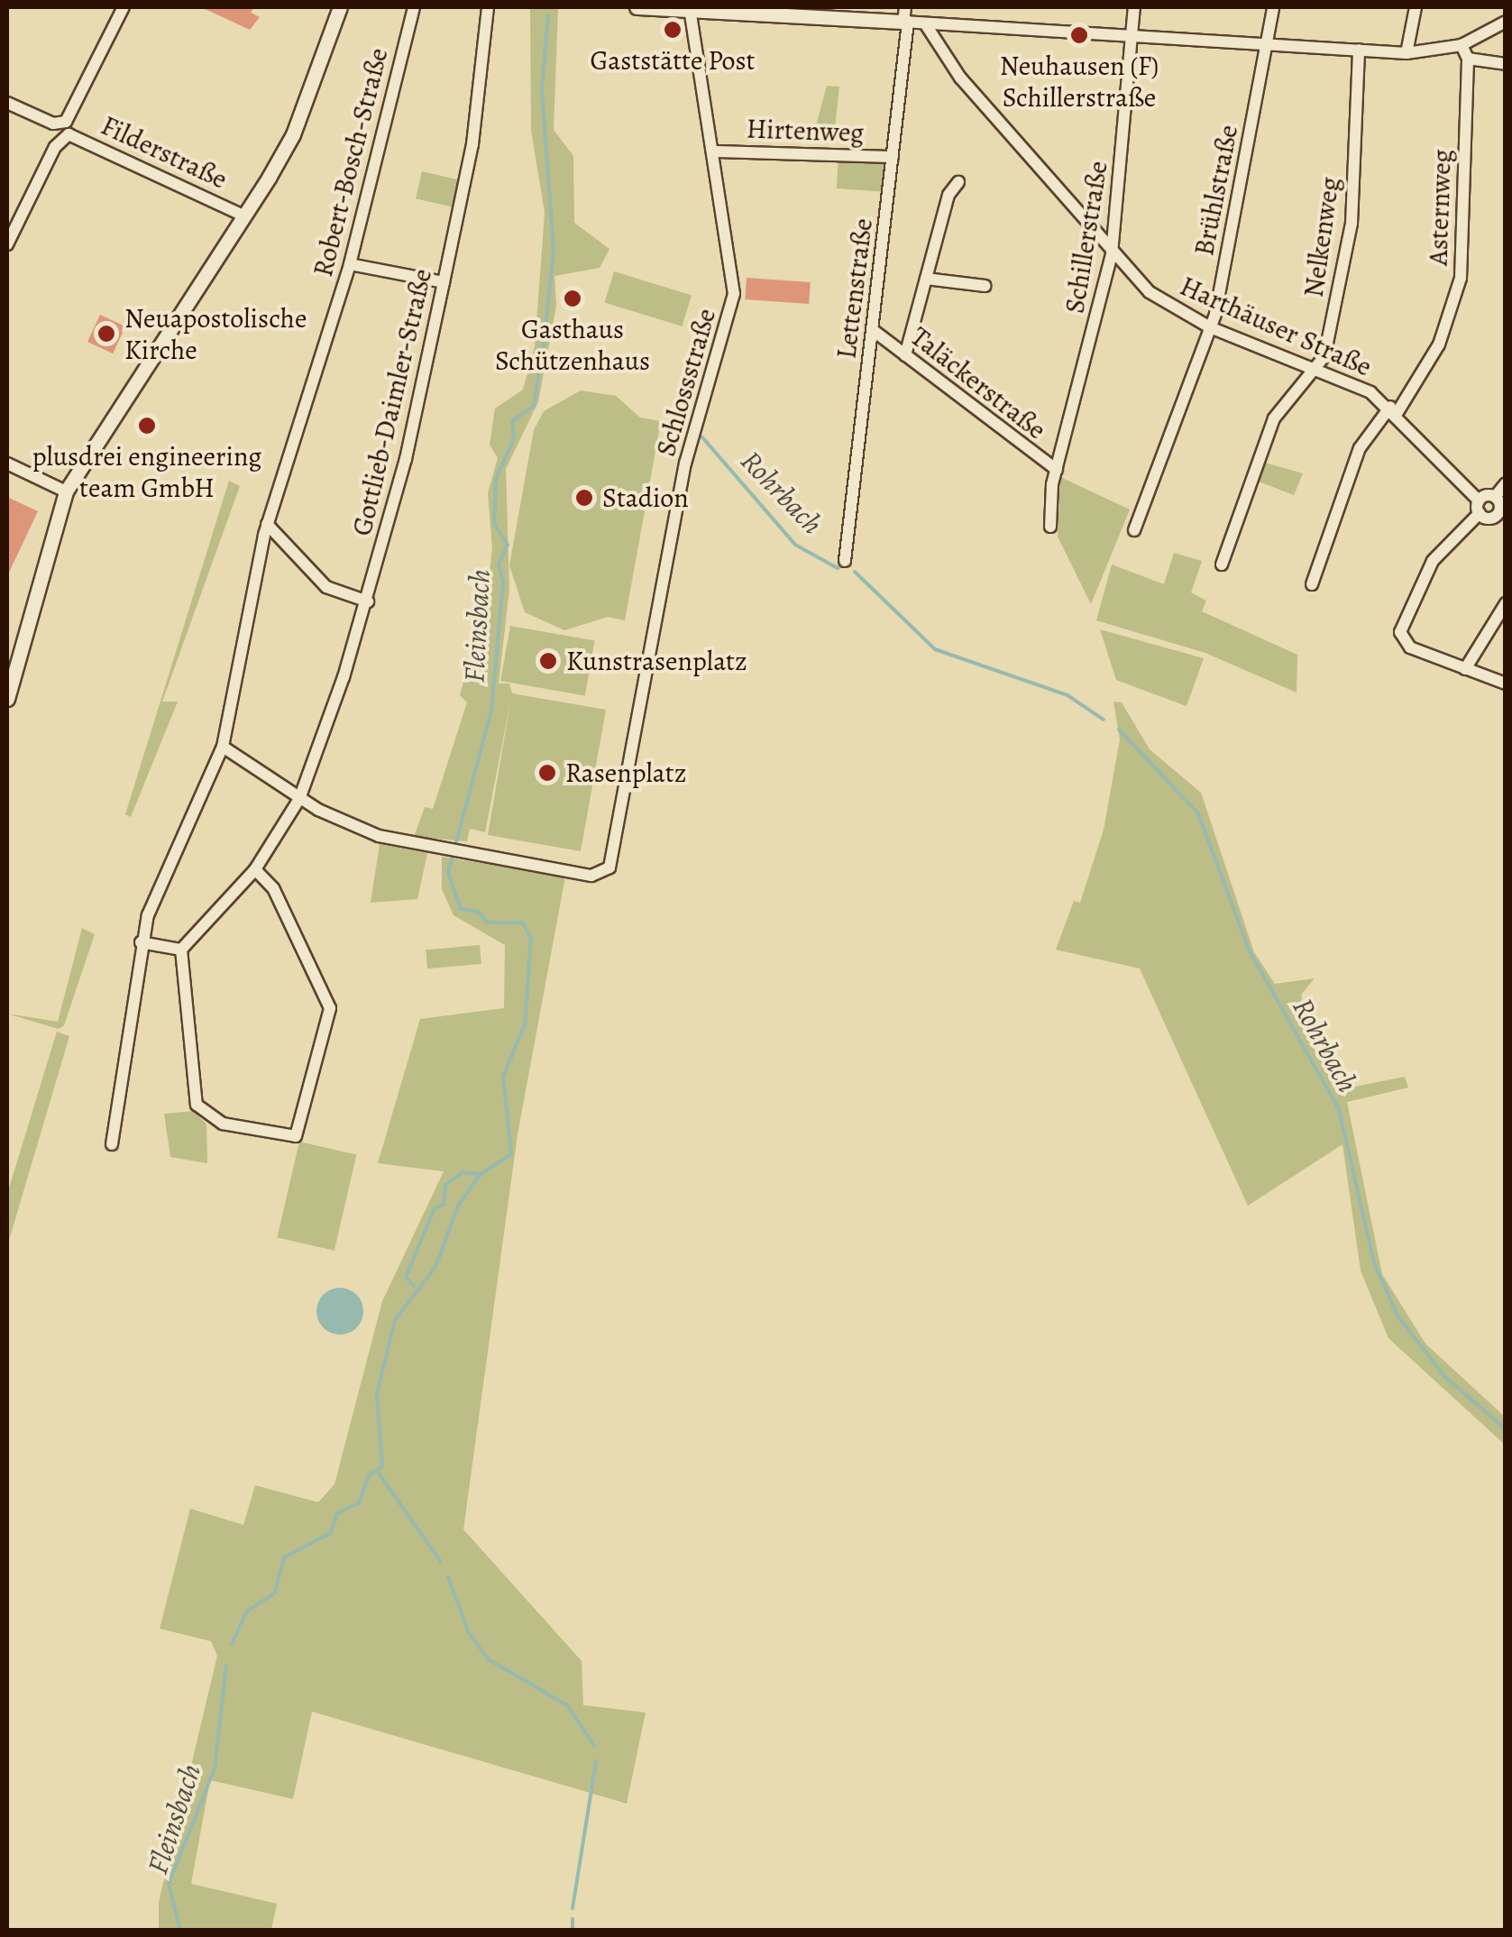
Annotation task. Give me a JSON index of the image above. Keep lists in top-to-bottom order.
{
  "streets": {
    "street": [
      "Hirtenweg",
      "Filderstraße",
      "Robert-Bosch-Straße",
      "Brühlstraße",
      "Asternweg",
      "Schillerstraße",
      "Nelkenweg",
      "Lettenstraße",
      "Harthäuser Straße",
      "Schlossstraße",
      "Taläckerstraße",
      "Gottlieb-Daimler-Straße"
    ]
  },
  "crossings": [
    ["Hirtenweg", "Lettenstraße"],
    ["Hirtenweg", "Schlossstraße"],
    ["Brühlstraße", "Harthäuser Straße"],
    ["Asternweg", "Harthäuser Straße"],
    ["Schillerstraße", "Harthäuser Straße"],
    ["Schillerstraße", "Taläckerstraße"],
    ["Nelkenweg", "Harthäuser Straße"],
    ["Lettenstraße", "Taläckerstraße"],
    ["Schlossstraße", "Gottlieb-Daimler-Straße"]
  ],
  "water": ["Rohrbach", "Fleinsbach"],
  "places": [
    "Gaststätte Post",
    "Neuhausen (F) Schillerstraße",
    "Gasthaus Schützenhaus",
    "Neuapostolische Kirche",
    "plusdrei engineering team GmbH",
    "Stadion",
    "Kunstrasenplatz",
    "Rasenplatz"
  ]
}
